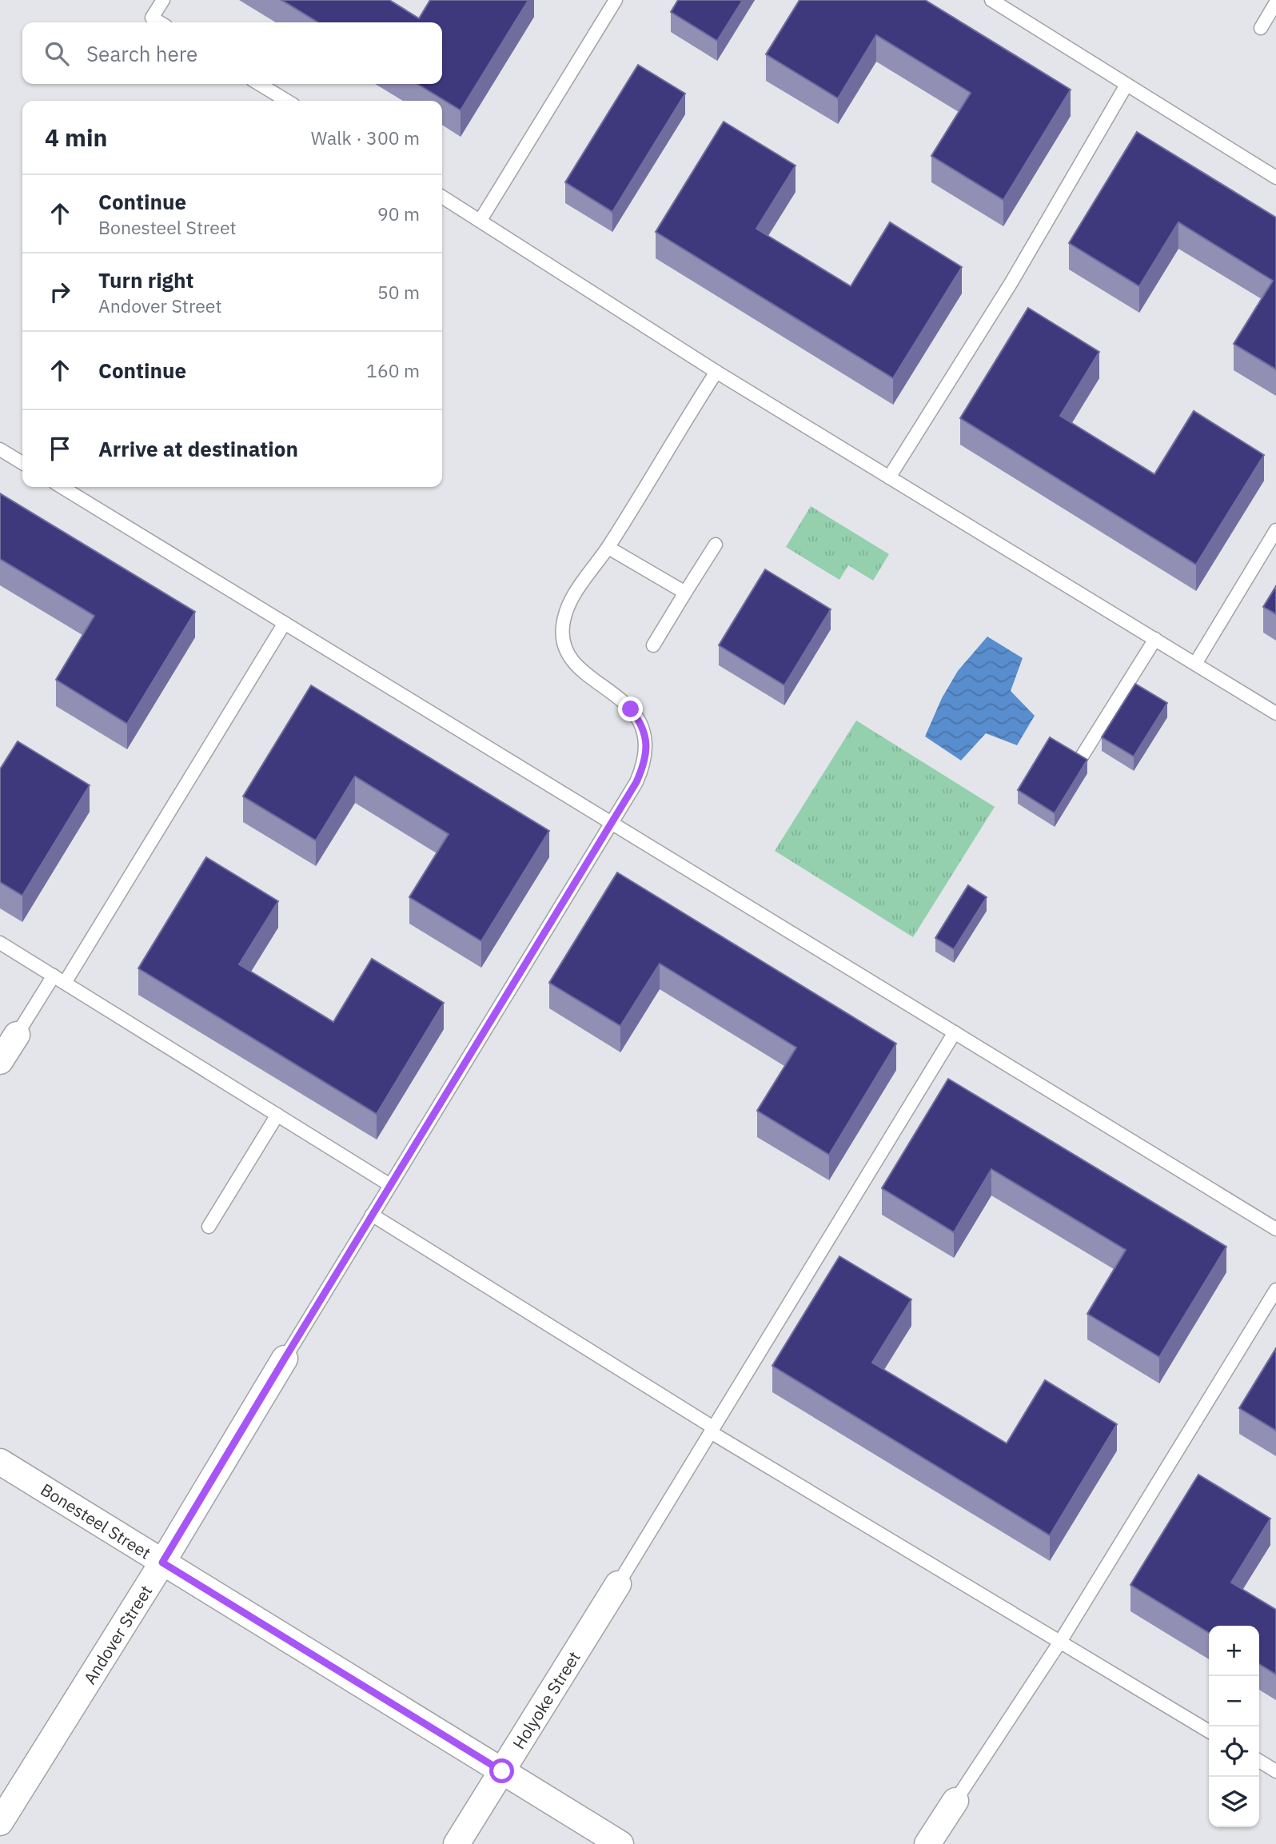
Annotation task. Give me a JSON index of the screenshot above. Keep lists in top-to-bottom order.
{
  "streets": {
    "street": ["Bonesteel Street", "Andover Street", "Holyoke Street"]
  },
  "crossings": [
    ["Bonesteel Street", "Andover Street"],
    ["Bonesteel Street", "Holyoke Street"]
  ],
  "page": {
    "search": "Search here",
    "heading": ["4 min", "Walk · 300 m"],
    "list": [
      ["Continue", "Bonesteel Street", "90 m"],
      ["Turn right", "Andover Street", "50 m"],
      ["Continue", "160 m"],
      "Arrive at destination"
    ],
    "map_buttons": ["+", "−"]
  }
}
